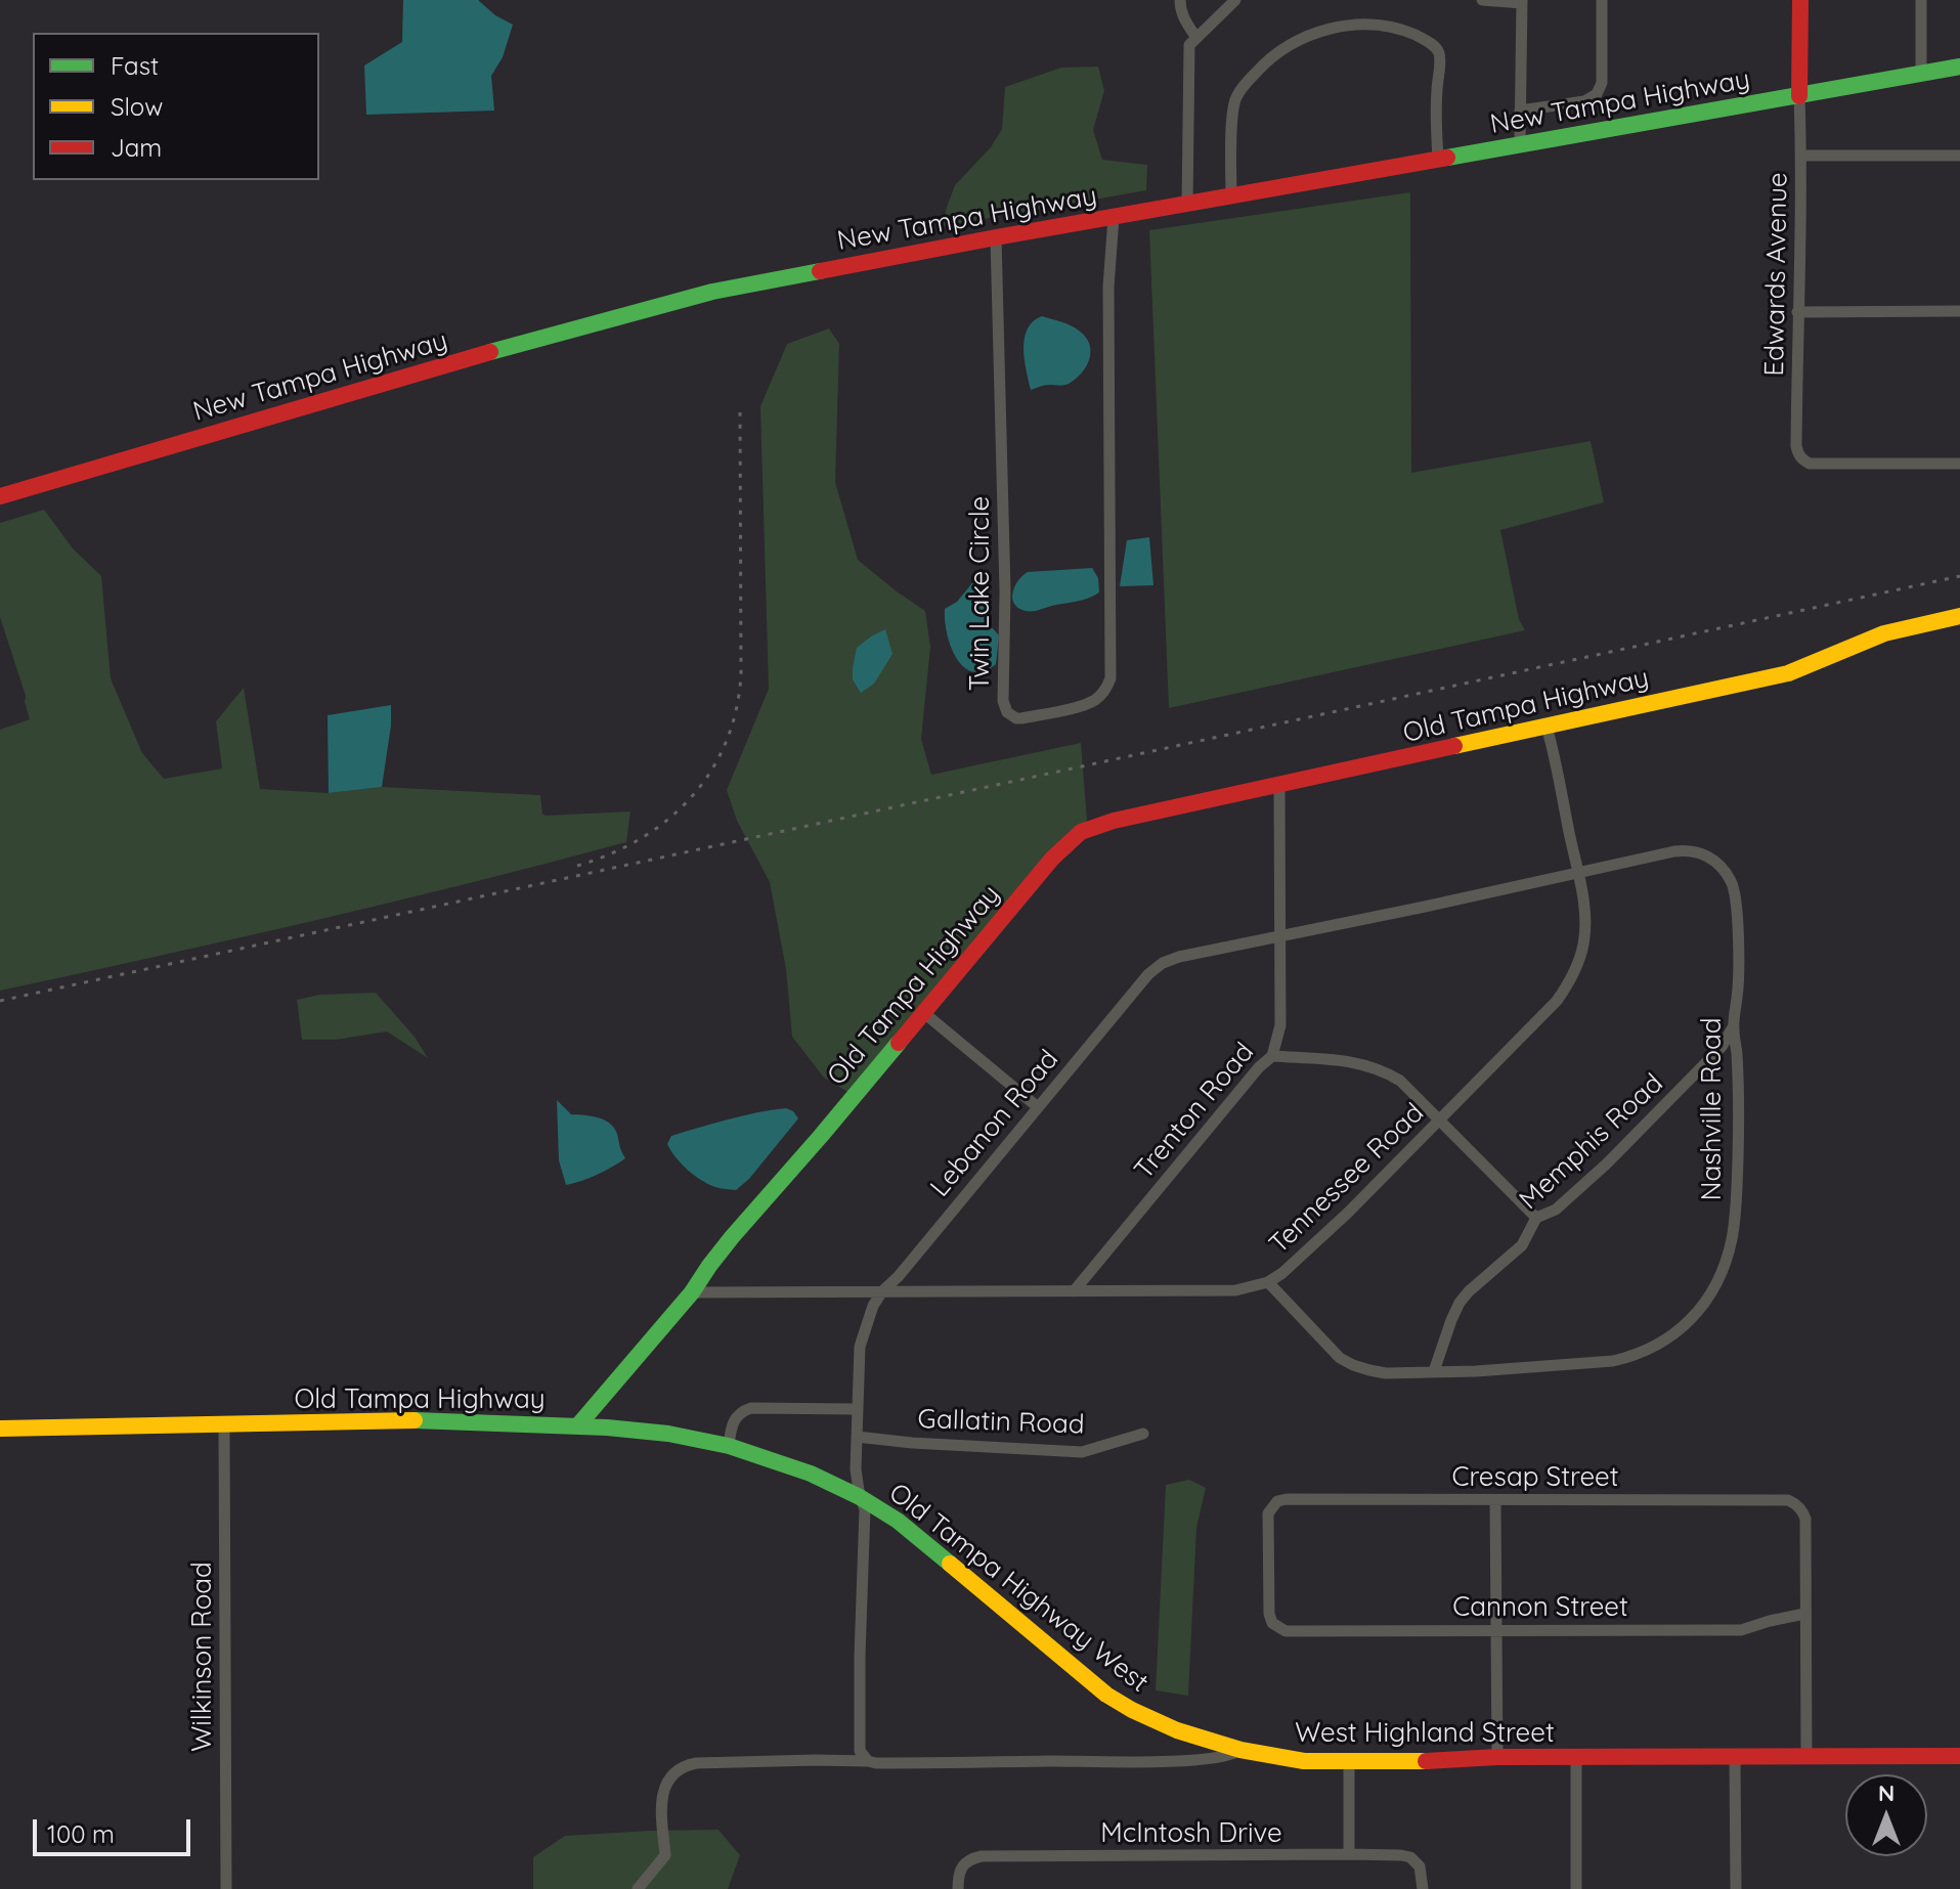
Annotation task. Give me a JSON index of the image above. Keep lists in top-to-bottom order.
{
  "streets": {
    "main road": [
      "New Tampa Highway",
      "Old Tampa Highway",
      "Old Tampa Highway West",
      "West Highland Street"
    ],
    "street": [
      "Edwards Avenue",
      "Twin Lake Circle",
      "Nashville Road",
      "Trenton Road",
      "Lebanon Road",
      "Memphis Road",
      "Tennessee Road",
      "Gallatin Road",
      "Cresap Street",
      "Cannon Street",
      "Wilkinson Road",
      "McIntosh Drive"
    ]
  },
  "crossings": [
    ["New Tampa Highway", "Edwards Avenue"],
    ["New Tampa Highway", "Twin Lake Circle"],
    ["Old Tampa Highway", "Trenton Road"],
    ["Old Tampa Highway", "Tennessee Road"],
    ["Old Tampa Highway", "Old Tampa Highway West"],
    ["Old Tampa Highway", "Wilkinson Road"],
    ["Nashville Road", "Lebanon Road"],
    ["Nashville Road", "Memphis Road"],
    ["Nashville Road", "Tennessee Road"],
    ["Trenton Road", "Lebanon Road"],
    ["Trenton Road", "Tennessee Road"],
    ["Lebanon Road", "Tennessee Road"],
    ["Lebanon Road", "Gallatin Road"],
    ["Lebanon Road", "Old Tampa Highway West"],
    ["Lebanon Road", "West Highland Street"],
    ["Cresap Street", "Cannon Street"],
    ["Old Tampa Highway West", "West Highland Street"]
  ],
  "legend": ["Fast", "Slow", "Jam"],
  "scale_bar": "100 m",
  "north": "top"
}
